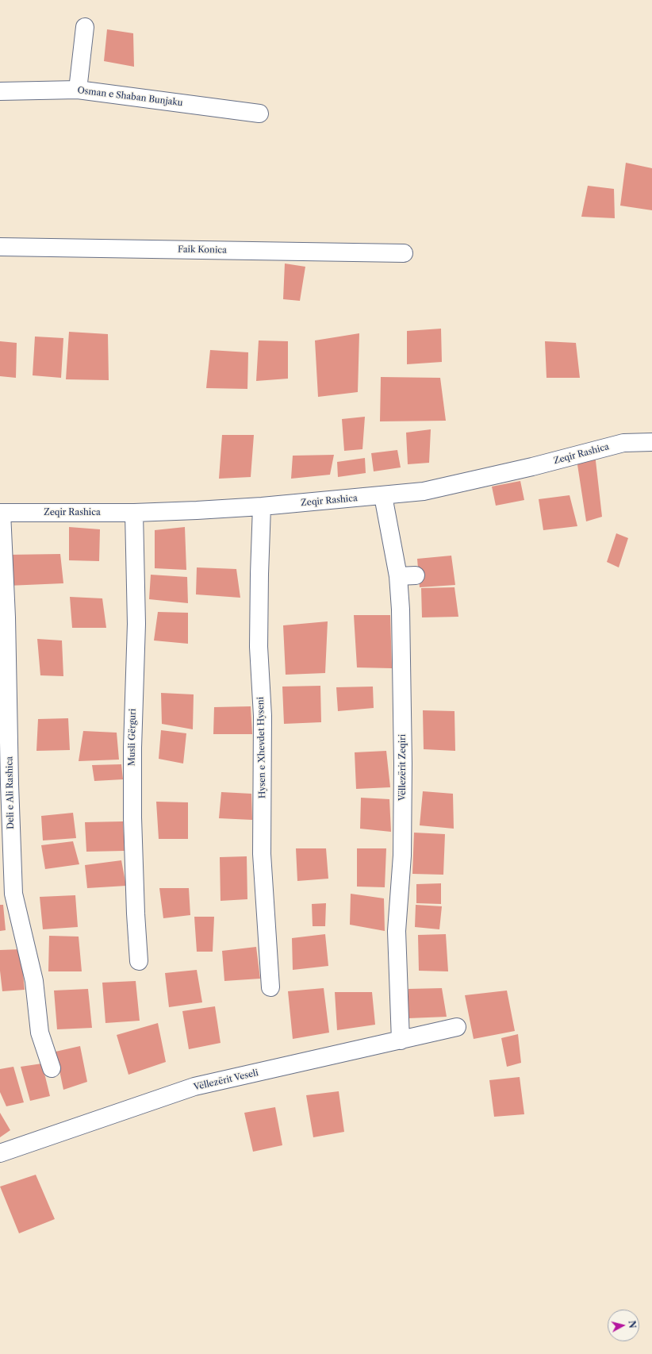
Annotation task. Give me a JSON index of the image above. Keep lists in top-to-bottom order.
{
  "streets": {
    "street": [
      "Osman e Shaban Bunjaku",
      "Faik Konica",
      "Zeqir Rashica",
      "Musli Gërguri",
      "Hysen e Xhevdet Hyseni",
      "Vëllezërit Zeqiri",
      "Deli e Ali Rashica",
      "Vëllezërit Veseli"
    ]
  },
  "crossings": [
    ["Zeqir Rashica", "Musli Gërguri"],
    ["Zeqir Rashica", "Hysen e Xhevdet Hyseni"],
    ["Zeqir Rashica", "Vëllezërit Zeqiri"],
    ["Zeqir Rashica", "Deli e Ali Rashica"],
    ["Vëllezërit Zeqiri", "Vëllezërit Veseli"]
  ],
  "north": "right"
}
